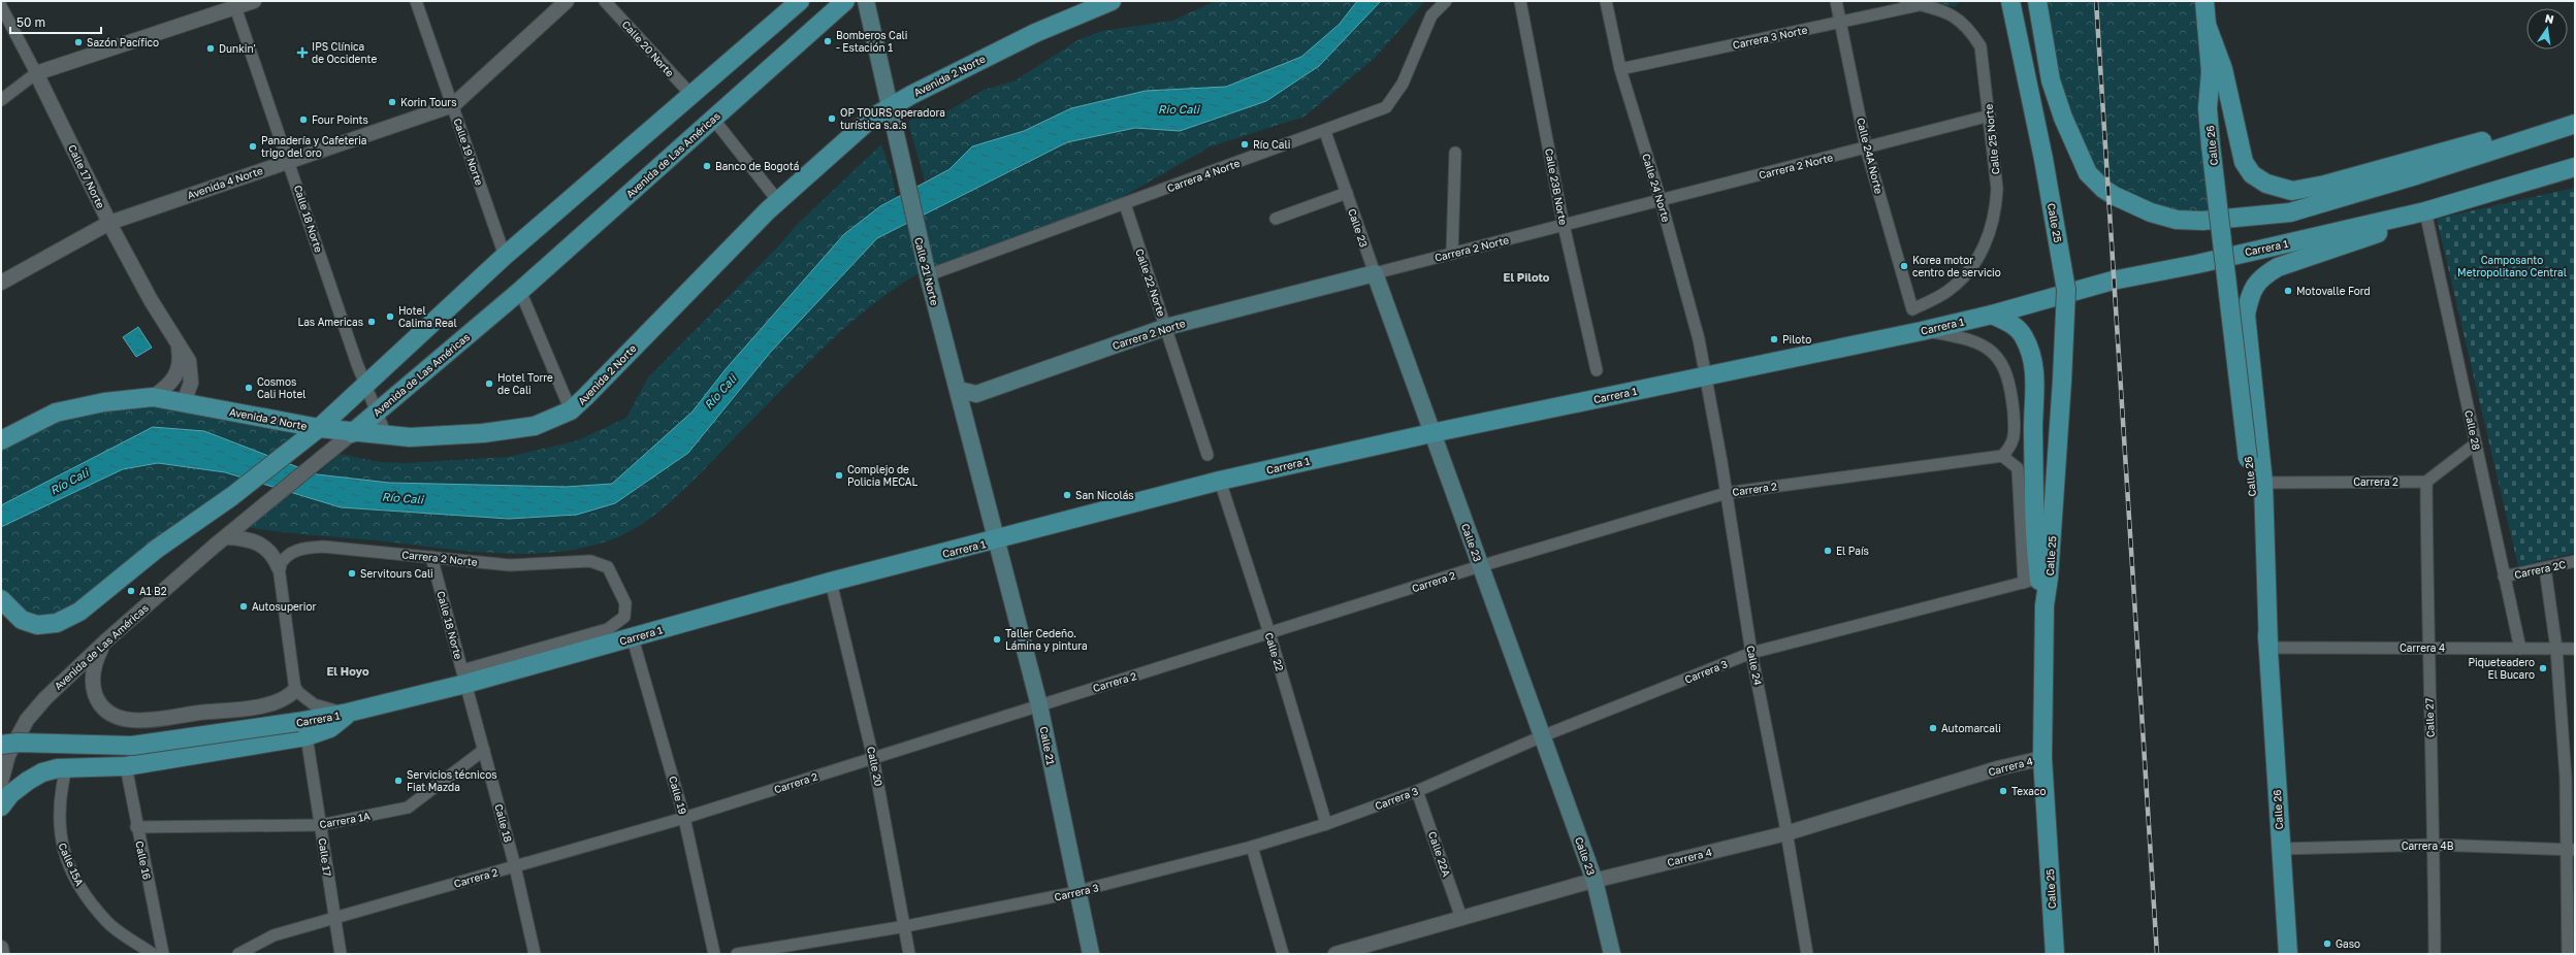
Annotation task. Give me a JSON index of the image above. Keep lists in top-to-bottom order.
{
  "streets": {
    "main road": [
      "Avenida 2 Norte",
      "Calle 26",
      "Avenida de Las Américas",
      "Carrera 2 Norte",
      "Calle 25",
      "Calle 23",
      "Carrera 1",
      "Calle 21 Norte",
      "Calle 21"
    ],
    "street": [
      "Carrera 3 Norte",
      "Calle 20 Norte",
      "Calle 25 Norte",
      "Calle 19 Norte",
      "Calle 24A Norte",
      "Carrera 4 Norte",
      "Calle 17 Norte",
      "Avenida 4 Norte",
      "Calle 23B Norte",
      "Calle 24 Norte",
      "Calle 18 Norte",
      "Calle 22 Norte",
      "Calle 28",
      "Carrera 2",
      "Carrera 2C",
      "Carrera 4",
      "Calle 22",
      "Calle 24",
      "Carrera 3",
      "Calle 27",
      "Calle 20",
      "Calle 19",
      "Carrera 1A",
      "Calle 18",
      "Carrera 4B",
      "Calle 22A",
      "Calle 17",
      "Calle 16",
      "Calle 15A"
    ]
  },
  "crossings": [
    ["Carrera 3 Norte", "Calle 25 Norte"],
    ["Carrera 3 Norte", "Calle 24A Norte"],
    ["Carrera 3 Norte", "Calle 24 Norte"],
    ["Avenida 2 Norte", "Avenida de Las Américas"],
    ["Avenida 2 Norte", "Calle 17 Norte"],
    ["Avenida 2 Norte", "Calle 18 Norte"],
    ["Avenida 2 Norte", "Calle 21 Norte"],
    ["Calle 25 Norte", "Calle 24A Norte"],
    ["Calle 25 Norte", "Carrera 2 Norte"],
    ["Calle 26", "Carrera 4"],
    ["Calle 26", "Carrera 4B"],
    ["Calle 19 Norte", "Avenida 4 Norte"],
    ["Avenida de Las Américas", "Calle 18 Norte"],
    ["Avenida de Las Américas", "Carrera 1"],
    ["Calle 24A Norte", "Carrera 2 Norte"],
    ["Carrera 2 Norte", "Calle 23B Norte"],
    ["Carrera 2 Norte", "Calle 24 Norte"],
    ["Carrera 2 Norte", "Calle 18 Norte"],
    ["Carrera 2 Norte", "Calle 23"],
    ["Carrera 2 Norte", "Carrera 1"],
    ["Carrera 2 Norte", "Calle 22 Norte"],
    ["Carrera 4 Norte", "Calle 23"],
    ["Carrera 4 Norte", "Calle 21 Norte"],
    ["Carrera 4 Norte", "Calle 22 Norte"],
    ["Calle 17 Norte", "Avenida 4 Norte"],
    ["Avenida 4 Norte", "Calle 18 Norte"],
    ["Calle 24 Norte", "Carrera 1"],
    ["Calle 24 Norte", "Calle 24"],
    ["Calle 18 Norte", "Carrera 1"],
    ["Calle 18 Norte", "Calle 18"],
    ["Calle 25", "Carrera 4"],
    ["Calle 23", "Carrera 1"],
    ["Calle 23", "Carrera 2"],
    ["Calle 23", "Carrera 4"],
    ["Calle 23", "Carrera 3"],
    ["Carrera 1", "Calle 21 Norte"],
    ["Carrera 1", "Calle 28"],
    ["Carrera 1", "Calle 22"],
    ["Carrera 1", "Calle 24"],
    ["Carrera 1", "Calle 21"],
    ["Carrera 1", "Calle 20"],
    ["Carrera 1", "Calle 19"],
    ["Carrera 1", "Calle 18"],
    ["Carrera 1", "Calle 17"],
    ["Calle 21 Norte", "Calle 21"],
    ["Calle 28", "Carrera 2C"],
    ["Calle 28", "Carrera 4"],
    ["Carrera 2", "Calle 22"],
    ["Carrera 2", "Calle 24"],
    ["Carrera 2", "Calle 27"],
    ["Carrera 2", "Calle 21"],
    ["Carrera 2", "Calle 20"],
    ["Carrera 2", "Calle 19"],
    ["Carrera 2", "Calle 18"],
    ["Carrera 2", "Calle 17"],
    ["Carrera 4", "Calle 24"],
    ["Carrera 4", "Calle 27"],
    ["Carrera 4", "Calle 22A"],
    ["Calle 22", "Carrera 3"],
    ["Calle 24", "Carrera 3"],
    ["Carrera 3", "Calle 21"],
    ["Carrera 3", "Calle 20"],
    ["Carrera 3", "Calle 22A"],
    ["Calle 27", "Carrera 4B"],
    ["Carrera 1A", "Calle 18"],
    ["Carrera 1A", "Calle 17"],
    ["Carrera 1A", "Calle 16"]
  ],
  "districts": ["El Piloto", "El Hoyo"],
  "water": ["Rio Cali", "Río Cali"],
  "parks": ["Camposanto Metropolitano Central"],
  "places": {
    "other": [
      "Bomberos Cali - Estación 1",
      "Sazón Pacífico",
      "Dunkin'",
      "Korin Tours",
      "OP TOURS operadora turística s.a.s",
      "Four Points",
      "Río Cali",
      "Panadería y Cafeteria trigo del oro",
      "Banco de Bogotá",
      "Korea motor centro de servicio",
      "Motovalle Ford",
      "Hotel Calima Real",
      "Las Americas",
      "Piloto",
      "Hotel Torre de Cali",
      "Cosmos Cali Hotel",
      "Complejo de Policia MECAL",
      "San Nicolás",
      "El País",
      "Servitours Cali",
      "A1 B2",
      "Autosuperior",
      "Taller Cedeño. Lámina y pintura",
      "Piqueteadero El Bucaro",
      "Automarcali",
      "Servicios técnicos Fiat Mazda",
      "Texaco",
      "Gaso"
    ],
    "health": ["IPS Clínica de Occidente"]
  },
  "scale_bar": "50 m",
  "north": "top"
}
